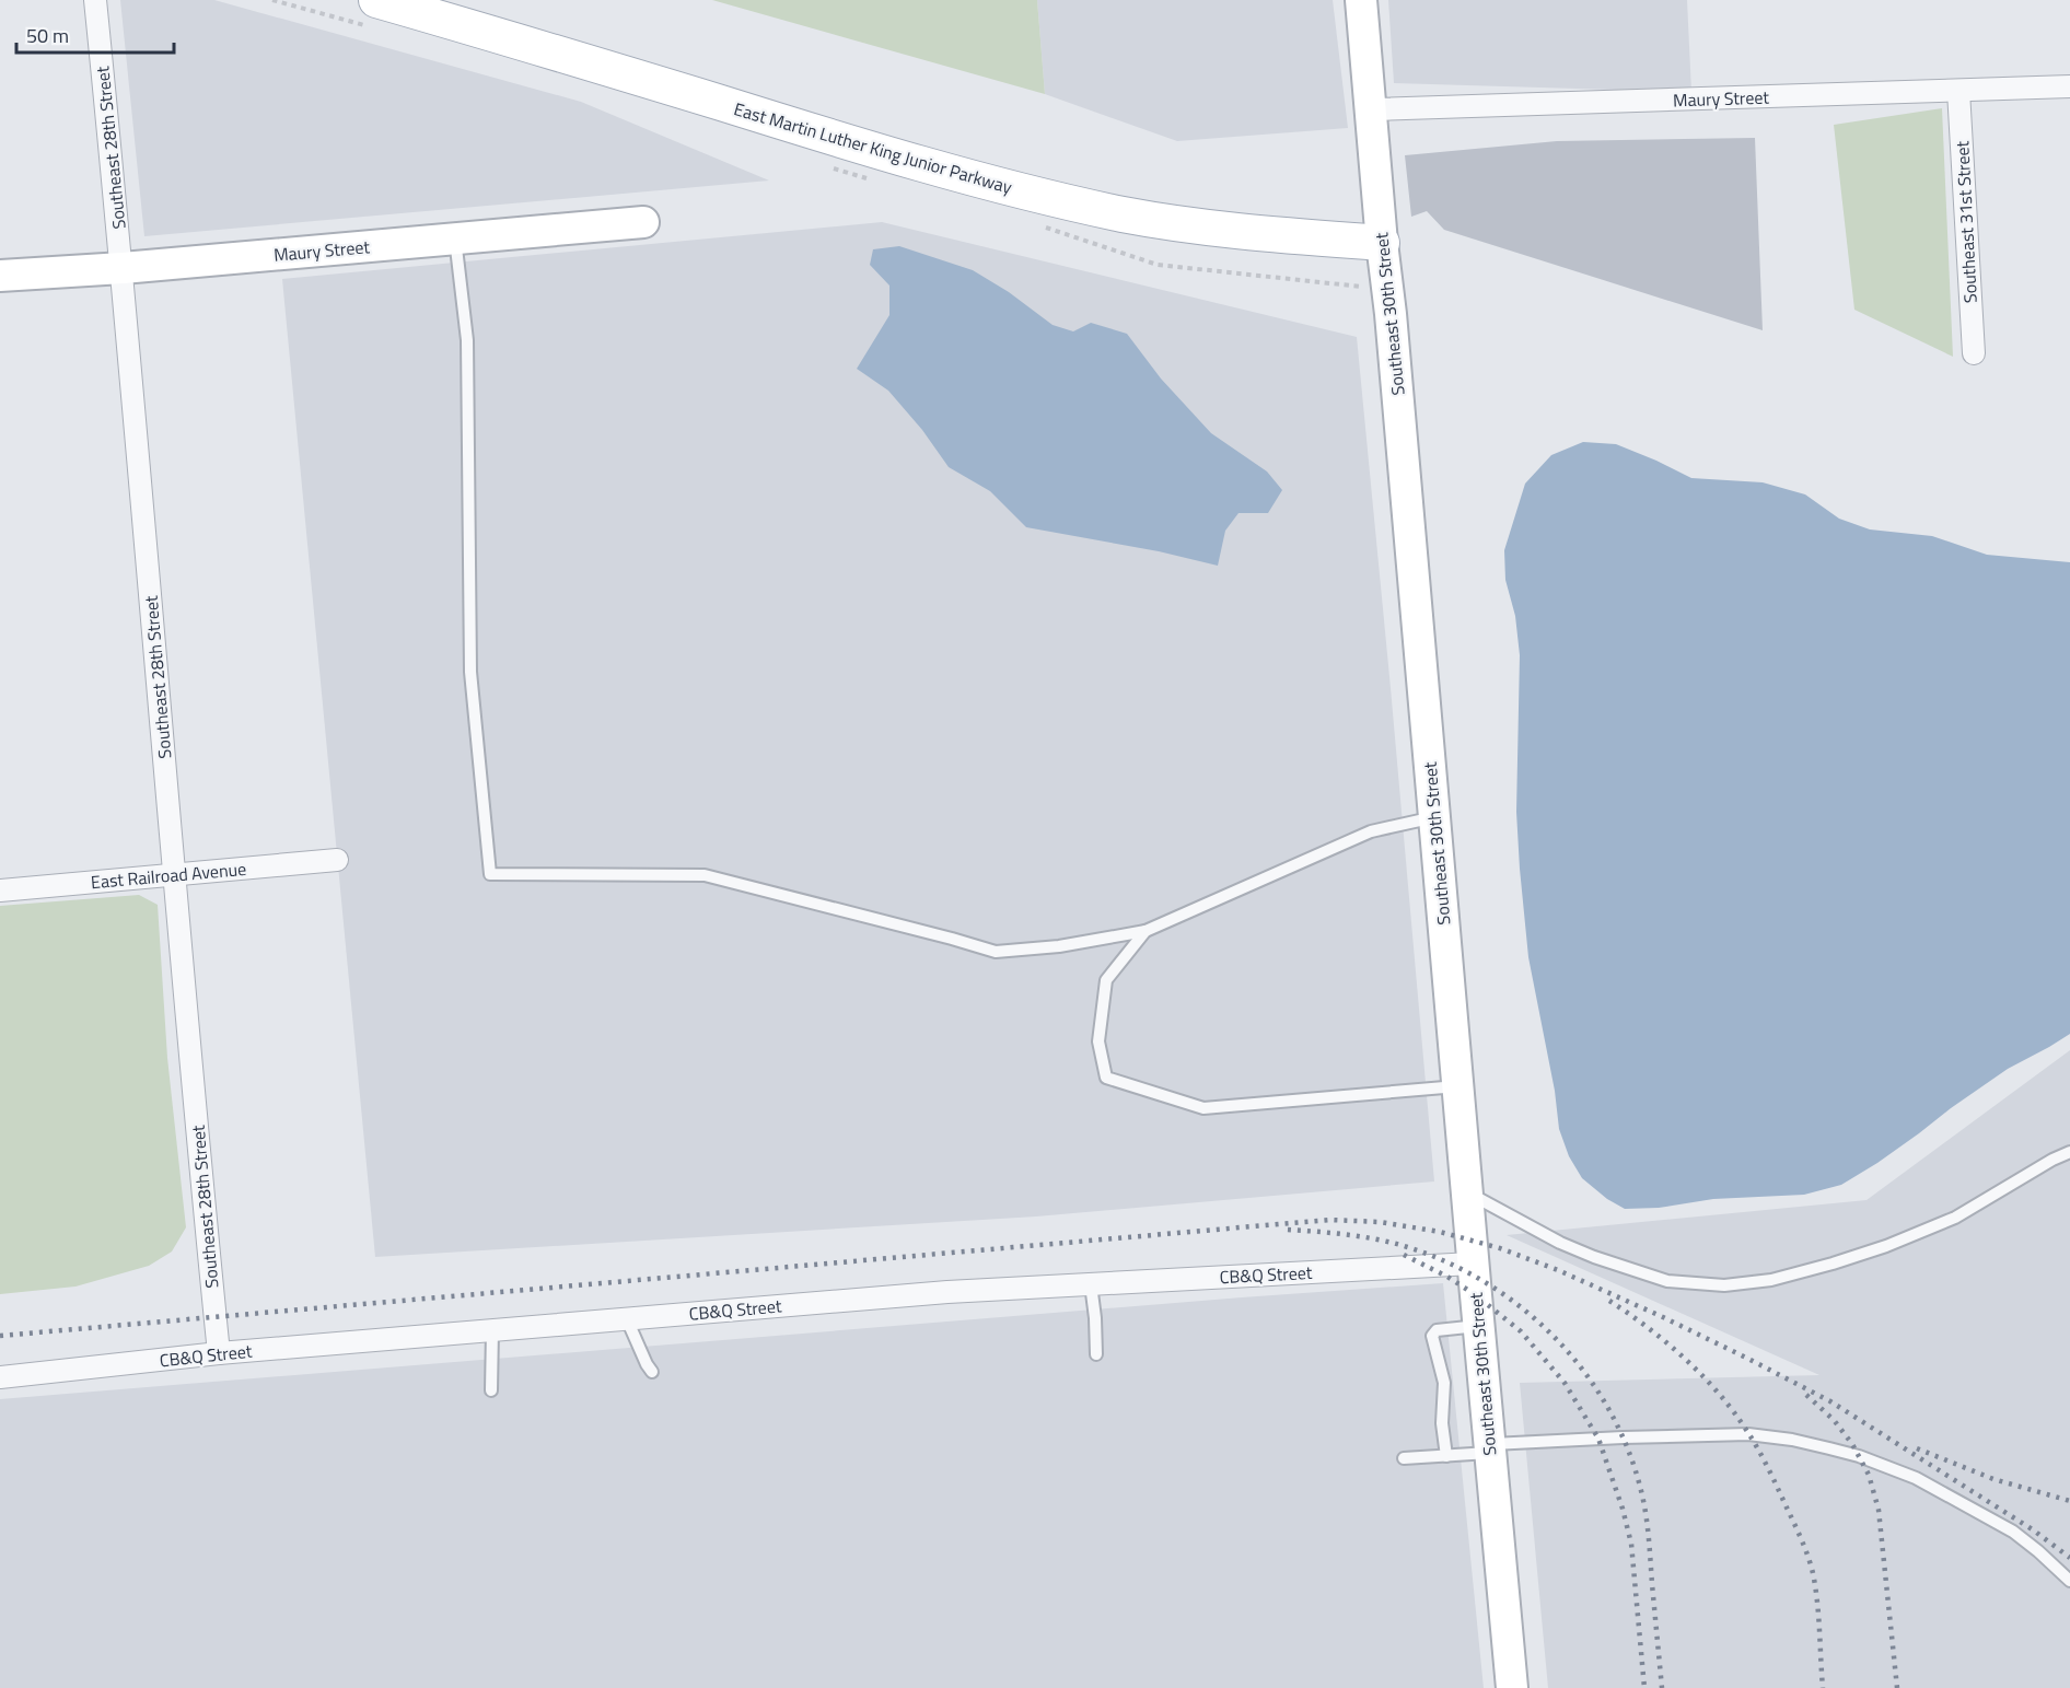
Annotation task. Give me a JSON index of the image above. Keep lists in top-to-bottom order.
{
  "streets": {
    "main road": ["Maury Street", "East Martin Luther King Junior Parkway", "Southeast 30th Street"],
    "street": [
      "Southeast 28th Street",
      "Southeast 31st Street",
      "East Railroad Avenue",
      "CB&Q Street"
    ]
  },
  "crossings": [
    ["Maury Street", "Southeast 28th Street"],
    ["Maury Street", "Southeast 31st Street"],
    ["Maury Street", "Southeast 30th Street"],
    ["Southeast 28th Street", "East Railroad Avenue"],
    ["Southeast 28th Street", "CB&Q Street"],
    ["East Martin Luther King Junior Parkway", "Southeast 30th Street"],
    ["Southeast 30th Street", "CB&Q Street"]
  ],
  "scale_bar": "50 m"
}
